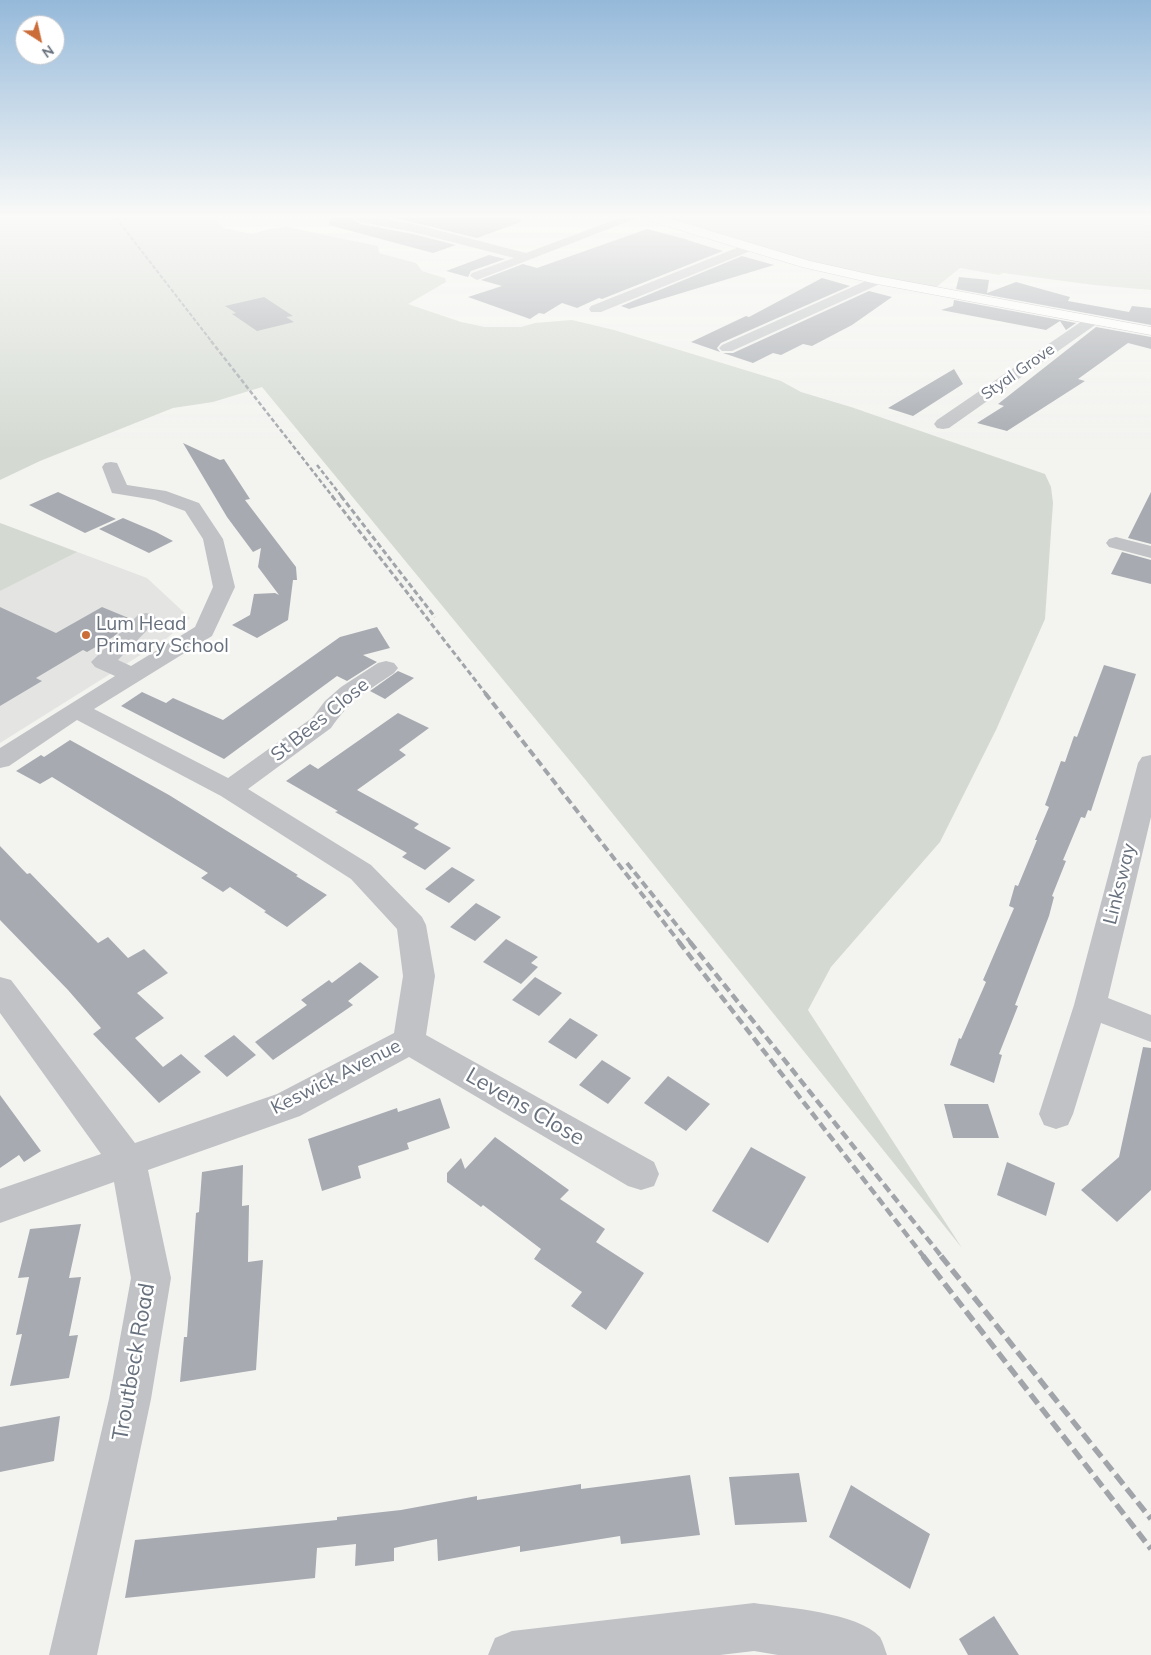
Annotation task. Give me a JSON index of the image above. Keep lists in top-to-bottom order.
{
  "streets": {
    "street": [
      "Styal Grove",
      "St Bees Close",
      "Linksway",
      "Keswick Avenue",
      "Levens Close",
      "Troutbeck Road"
    ]
  },
  "crossings": [
    ["St Bees Close", "Keswick Avenue"],
    ["Keswick Avenue", "Levens Close"],
    ["Keswick Avenue", "Troutbeck Road"]
  ],
  "places": ["Lum Head Primary School"],
  "north": "bottom right"
}
